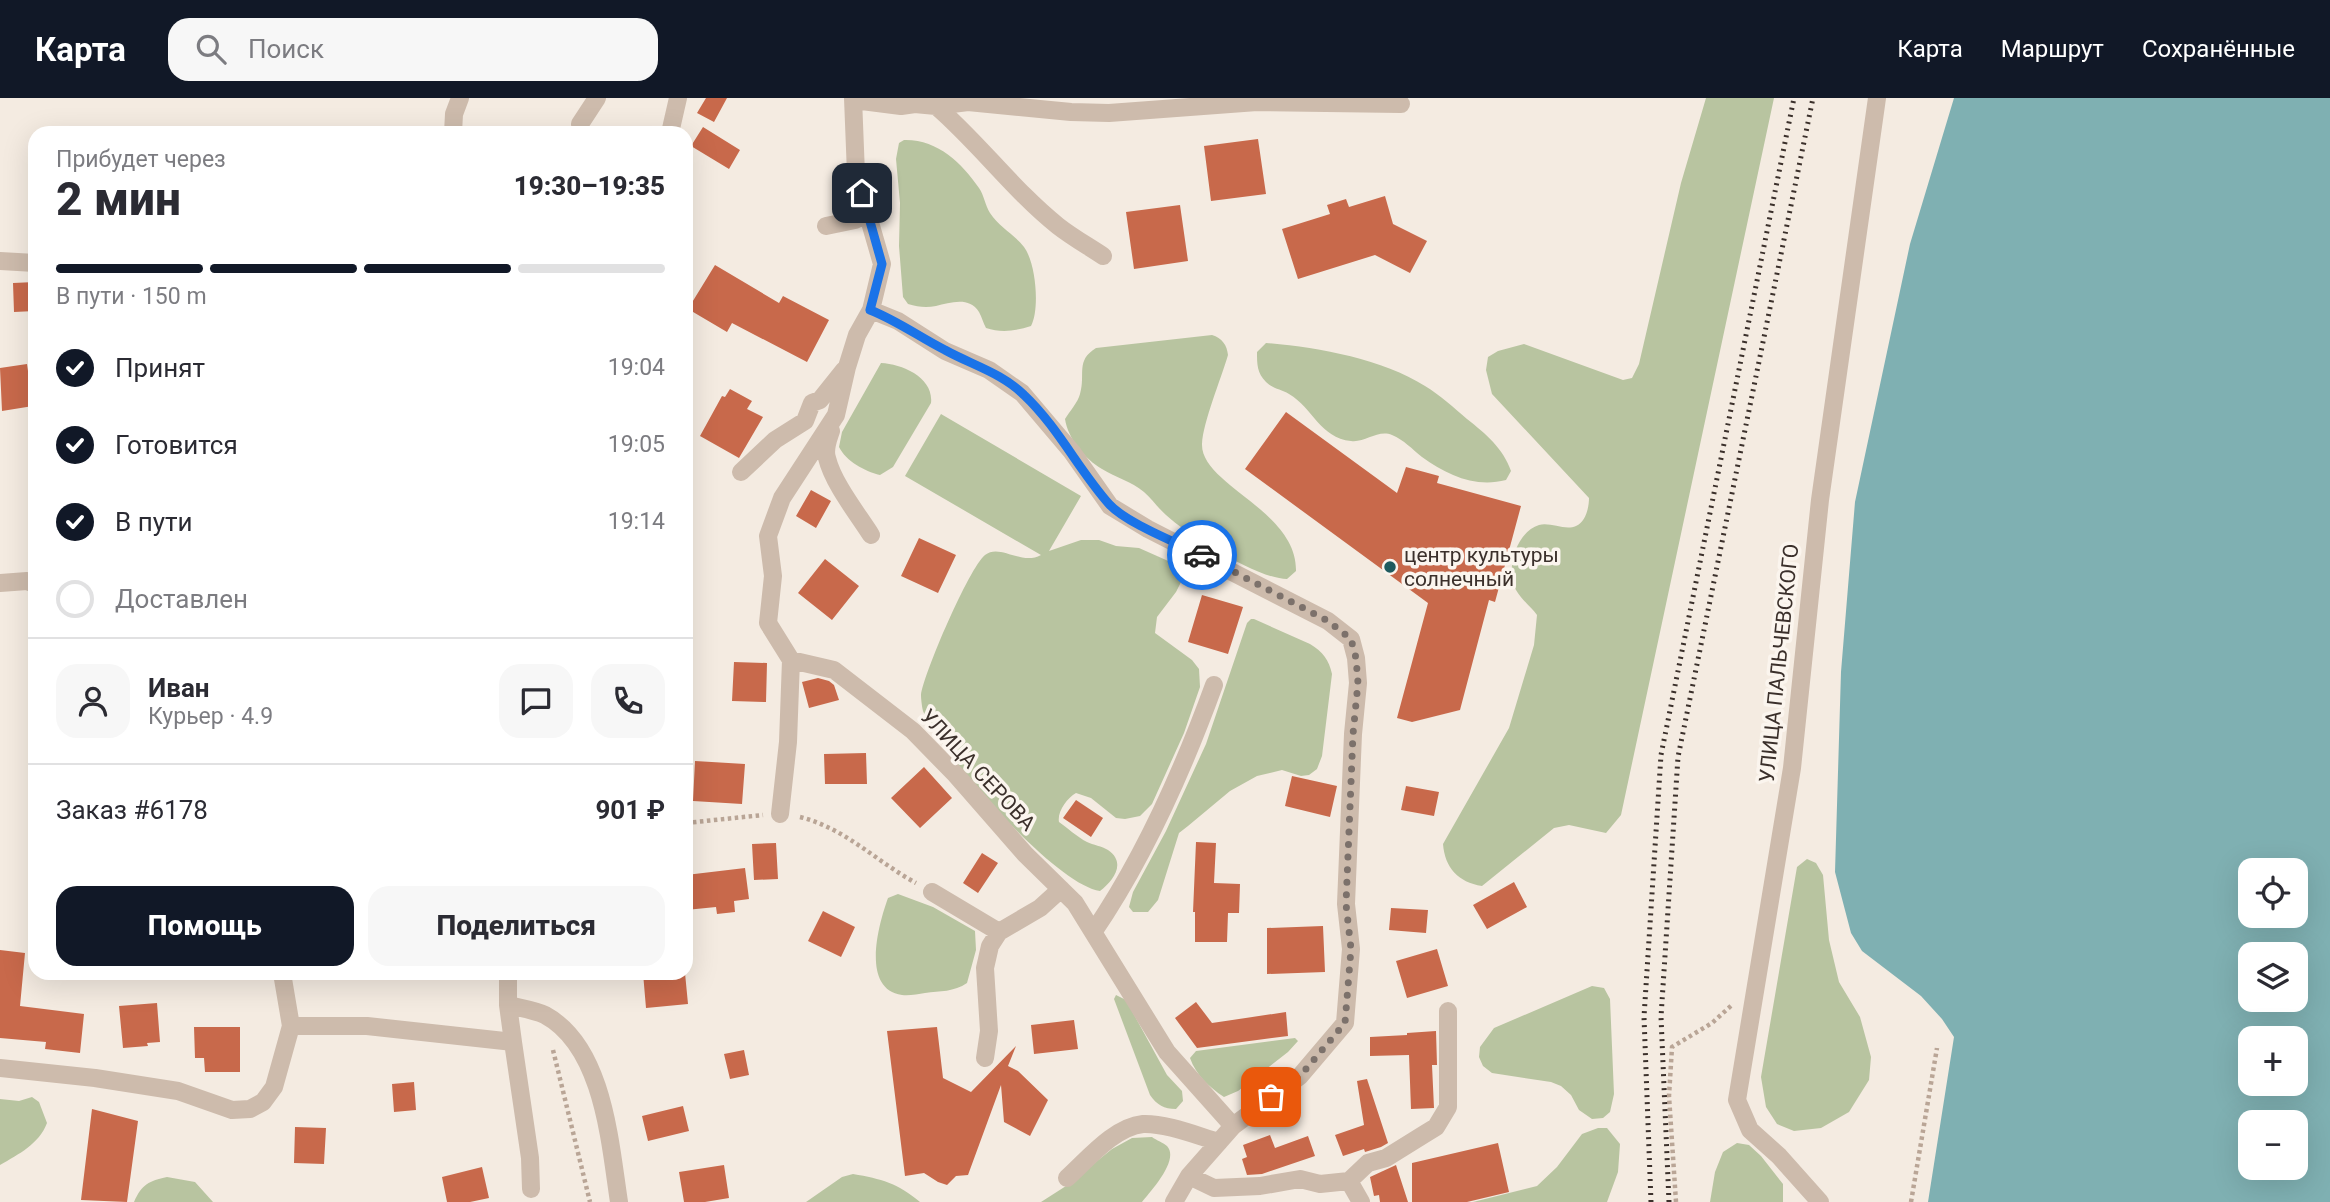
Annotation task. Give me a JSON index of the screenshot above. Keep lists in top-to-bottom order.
{
  "streets": {
    "lane": ["УЛИЦА ПАЛЬЧЕВСКОГО", "УЛИЦА СЕРОВА"]
  },
  "places": ["центр культуры солнечный"],
  "page": {
    "header": "Карта",
    "search": "Поиск",
    "nav": ["Карта", "Маршрут", "Сохранённые"],
    "heading": ["2 мин", "Прибудет через", "19:30–19:35"],
    "panel": [
      "Иван",
      "Курьер · 4.9",
      "Заказ #6178",
      "901 ₽"
    ],
    "bar": "В пути · 150 m",
    "list": [
      ["Принят", "19:04"],
      ["Готовится", "19:05"],
      ["В пути", "19:14"],
      "Доставлен"
    ],
    "map_buttons": ["+", "−"],
    "buttons": ["Помощь", "Поделиться"]
  }
}
